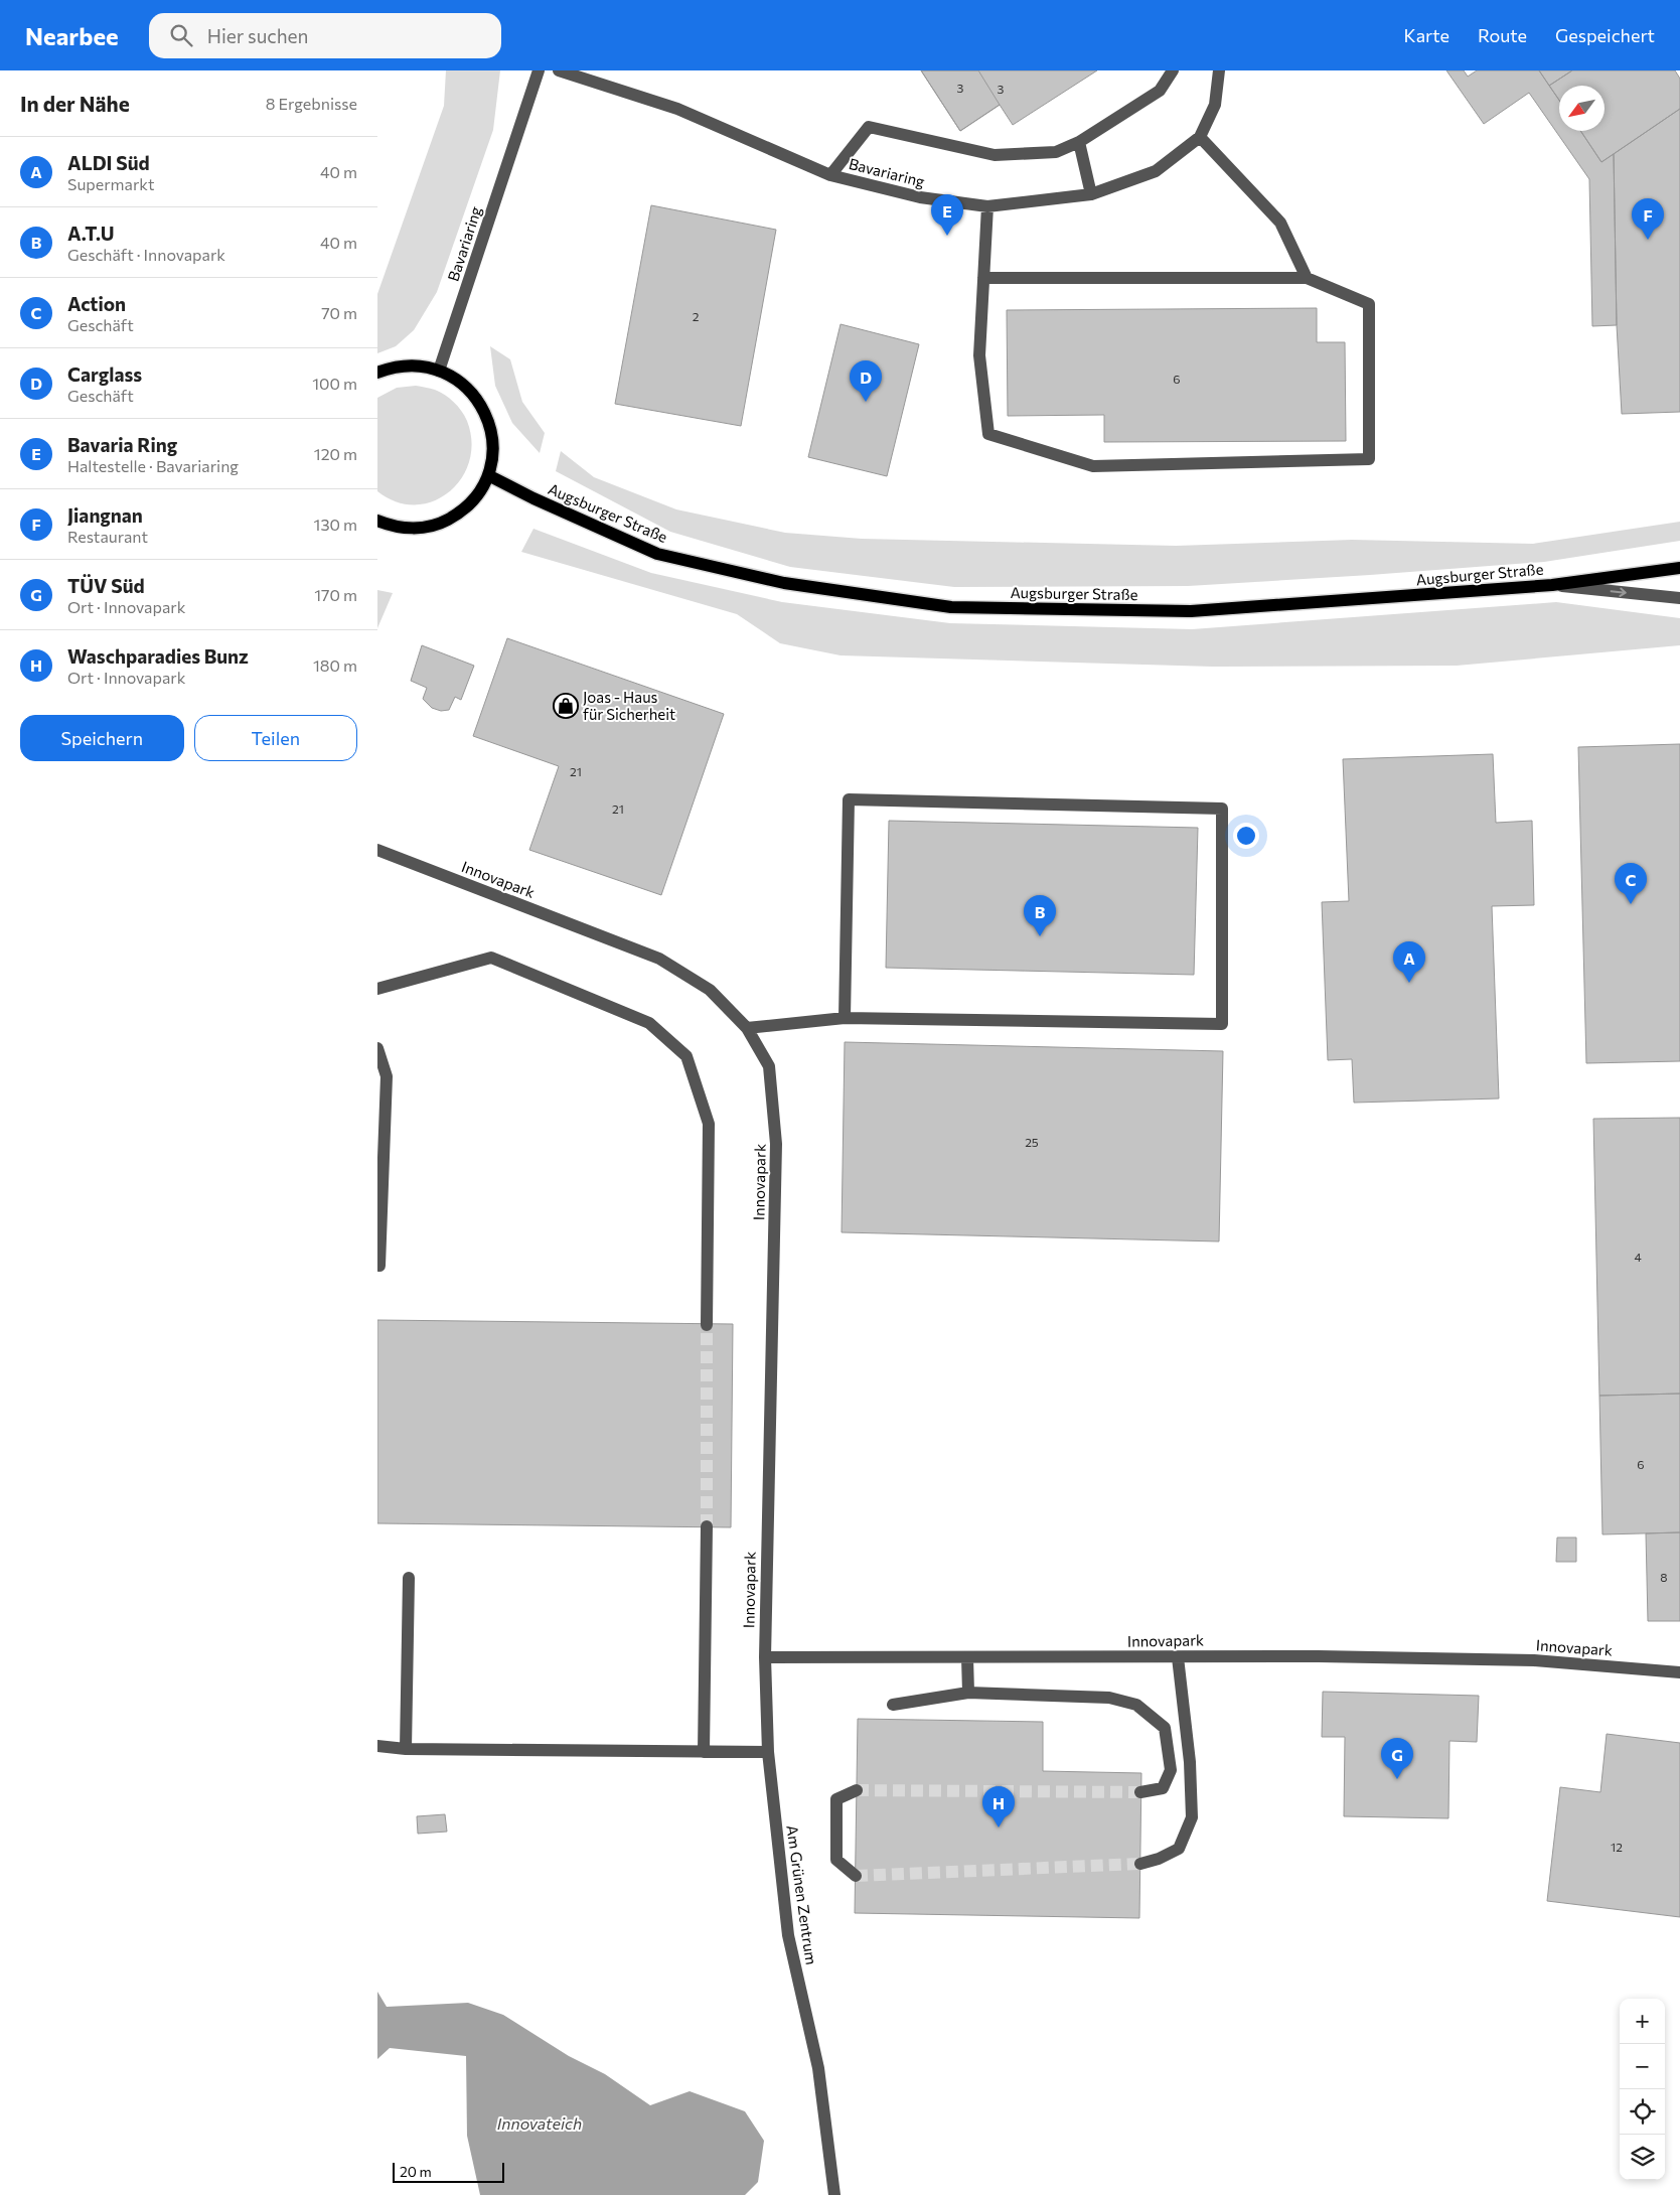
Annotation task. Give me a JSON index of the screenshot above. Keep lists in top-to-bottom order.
{
  "streets": {
    "main road": ["Augsburger Straße"],
    "street": ["Bavariaring", "Innovapark", "Am Grünen Zentrum"]
  },
  "crossings": [
    ["Innovapark", "Am Grünen Zentrum"]
  ],
  "water": ["Innovateich"],
  "places": {
    "shop": ["Joas - Haus für Sicherheit"]
  },
  "house_numbers": [
    "3",
    "3",
    "2",
    "6",
    "21",
    "21",
    "25",
    "4",
    "6",
    "8",
    "12"
  ],
  "scale_bar": "20 m",
  "north": "bottom left",
  "page": {
    "header": "Nearbee",
    "search": "Hier suchen",
    "nav": ["Karte", "Route", "Gespeichert"],
    "heading": ["In der Nähe", "8 Ergebnisse"],
    "list": [
      {
        "mark": "A",
        "name": "ALDI Süd",
        "note": "Supermarkt",
        "value": "40 m"
      },
      {
        "mark": "B",
        "name": "A.T.U",
        "note": "Geschäft · Innovapark",
        "value": "40 m"
      },
      {
        "mark": "C",
        "name": "Action",
        "note": "Geschäft",
        "value": "70 m"
      },
      {
        "mark": "D",
        "name": "Carglass",
        "note": "Geschäft",
        "value": "100 m"
      },
      {
        "mark": "E",
        "name": "Bavaria Ring",
        "note": "Haltestelle · Bavariaring",
        "value": "120 m"
      },
      {
        "mark": "F",
        "name": "Jiangnan",
        "note": "Restaurant",
        "value": "130 m"
      },
      {
        "mark": "G",
        "name": "TÜV Süd",
        "note": "Ort · Innovapark",
        "value": "170 m"
      },
      {
        "mark": "H",
        "name": "Waschparadies Bunz",
        "note": "Ort · Innovapark",
        "value": "180 m"
      }
    ],
    "pins": [
      "E",
      "F",
      "D",
      "C",
      "B",
      "A",
      "G",
      "H"
    ],
    "buttons": ["Speichern", "Teilen"],
    "map_buttons": ["+", "−"],
    "scale": "20 m"
  }
}
